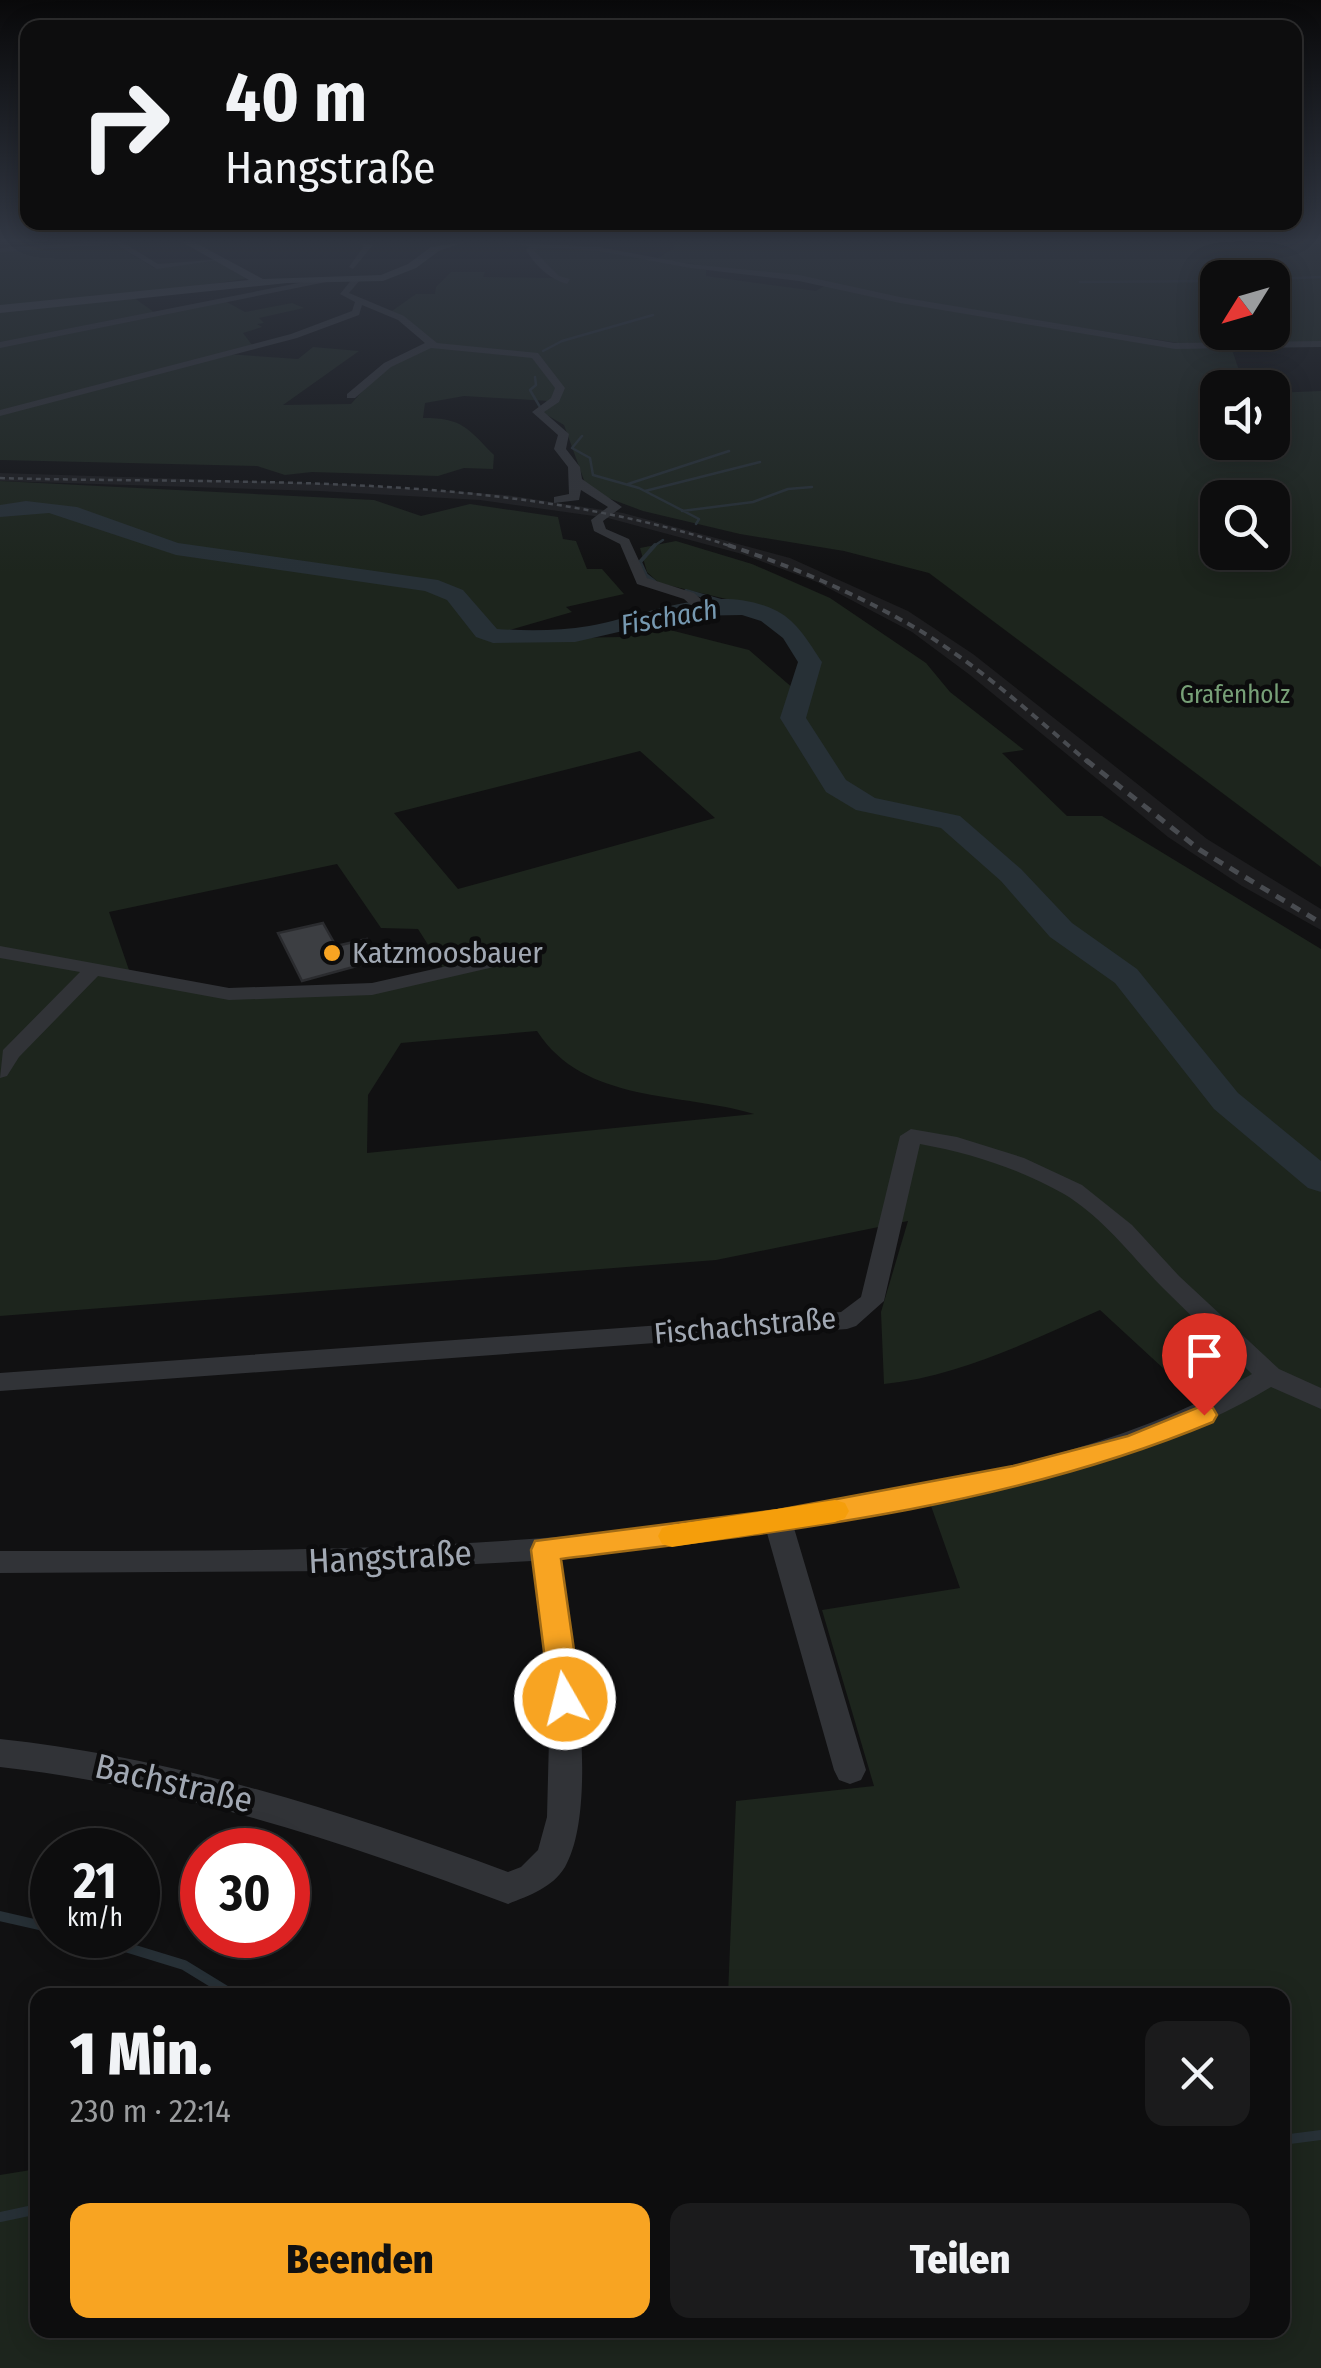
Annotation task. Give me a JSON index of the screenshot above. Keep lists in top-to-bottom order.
{
  "streets": {
    "street": ["Fischachstraße", "Hangstraße", "Bachstraße"]
  },
  "crossings": [
    ["Fischachstraße", "Hangstraße"],
    ["Hangstraße", "Bachstraße"]
  ],
  "water": ["Fischach"],
  "parks": ["Grafenholz"],
  "places": ["Katzmoosbauer"],
  "north": "bottom left",
  "page": {
    "turn": ["40 m", "Hangstraße"],
    "speed": "21 km/h",
    "limit": "30",
    "heading": ["1 Min.", "230 m · 22:14"],
    "buttons": ["Beenden", "Teilen"]
  }
}
